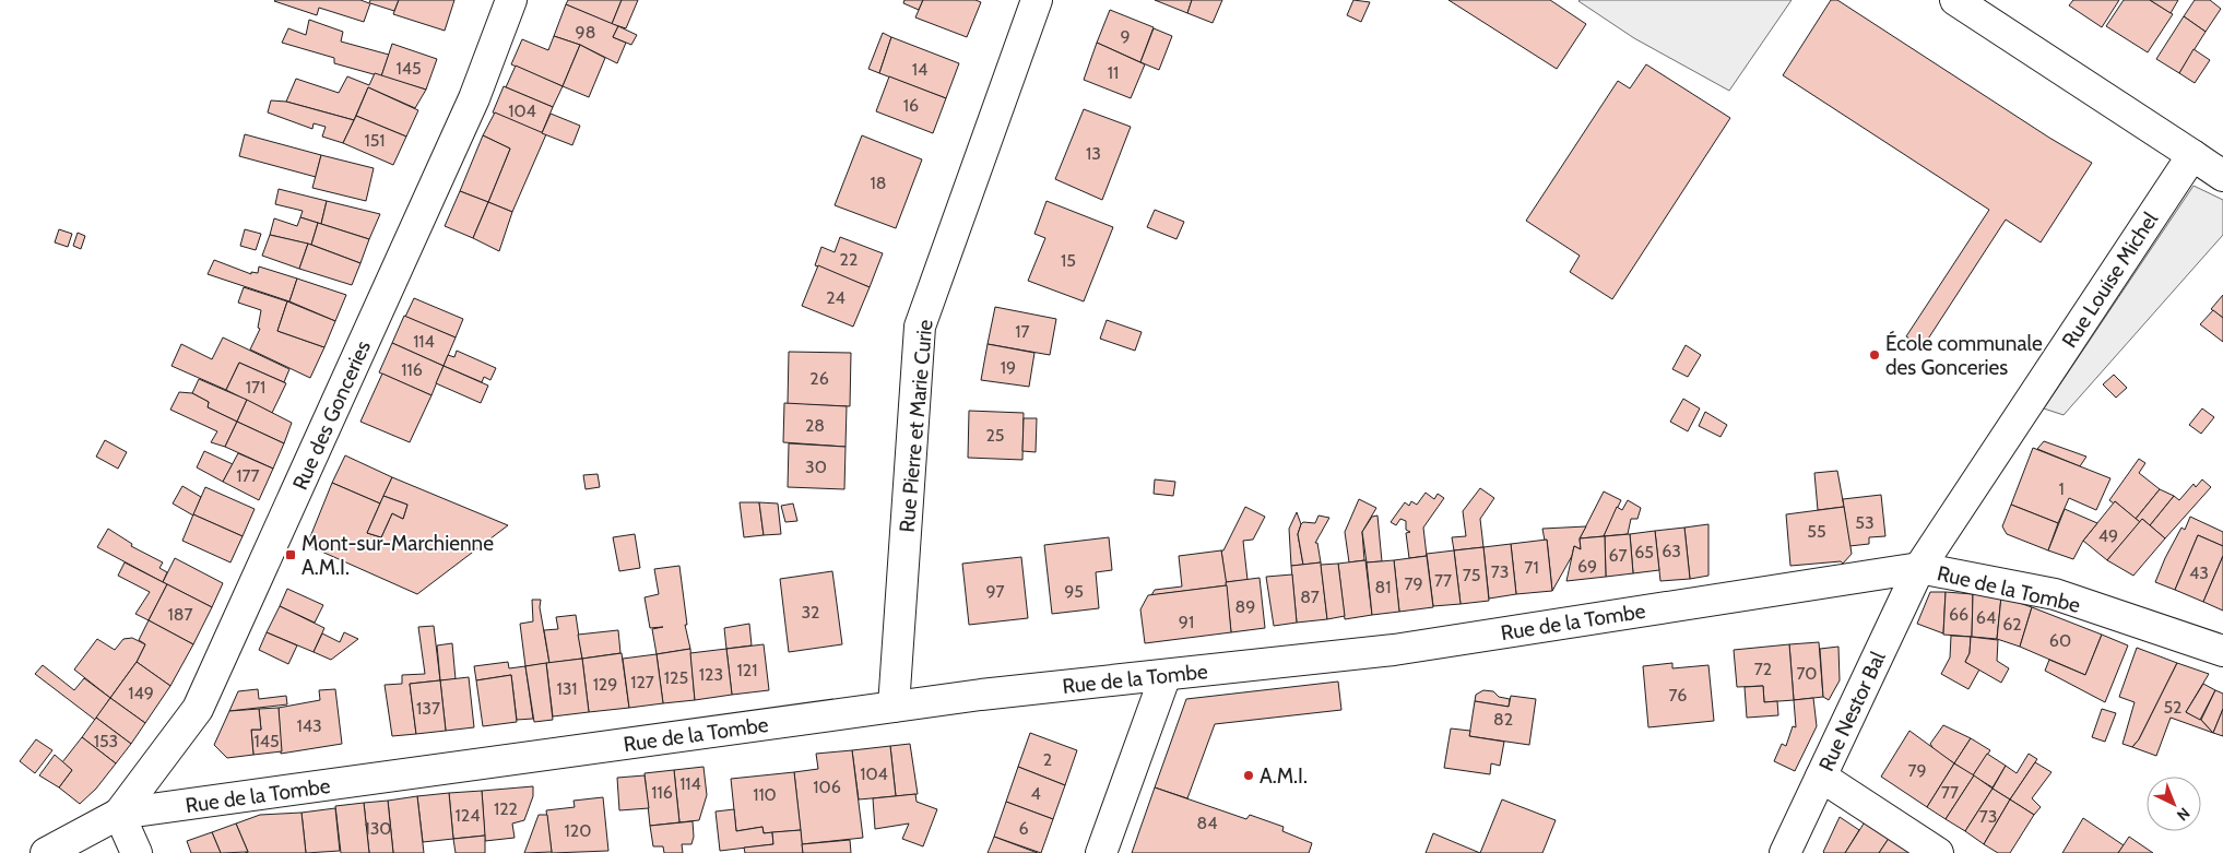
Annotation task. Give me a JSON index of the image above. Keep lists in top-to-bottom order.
{
  "streets": {
    "street": [
      "Rue Louise Michel",
      "Rue des Gonceries",
      "Rue Pierre et Marie Curie",
      "Rue de la Tombe",
      "Rue Nestor Bal"
    ]
  },
  "crossings": [
    ["Rue Louise Michel", "Rue de la Tombe"],
    ["Rue Louise Michel", "Rue Nestor Bal"],
    ["Rue des Gonceries", "Rue de la Tombe"],
    ["Rue Pierre et Marie Curie", "Rue de la Tombe"],
    ["Rue de la Tombe", "Rue Nestor Bal"]
  ],
  "places": {
    "other": ["École communale des Gonceries", "A.M.I."],
    "transit": ["Mont-sur-Marchienne A.M.I."]
  },
  "house_numbers": [
    "98",
    "9",
    "145",
    "14",
    "11",
    "16",
    "104",
    "151",
    "13",
    "18",
    "22",
    "15",
    "24",
    "17",
    "114",
    "19",
    "116",
    "26",
    "171",
    "28",
    "25",
    "30",
    "177",
    "1",
    "53",
    "55",
    "49",
    "63",
    "65",
    "67",
    "69",
    "71",
    "73",
    "43",
    "75",
    "77",
    "79",
    "81",
    "97",
    "95",
    "87",
    "89",
    "32",
    "187",
    "66",
    "64",
    "91",
    "62",
    "60",
    "72",
    "121",
    "70",
    "123",
    "125",
    "127",
    "129",
    "131",
    "149",
    "76",
    "52",
    "137",
    "82",
    "143",
    "153",
    "145",
    "2",
    "79",
    "104",
    "114",
    "106",
    "116",
    "77",
    "4",
    "110",
    "122",
    "124",
    "73",
    "84",
    "130",
    "6",
    "120"
  ],
  "north": "bottom right"
}
